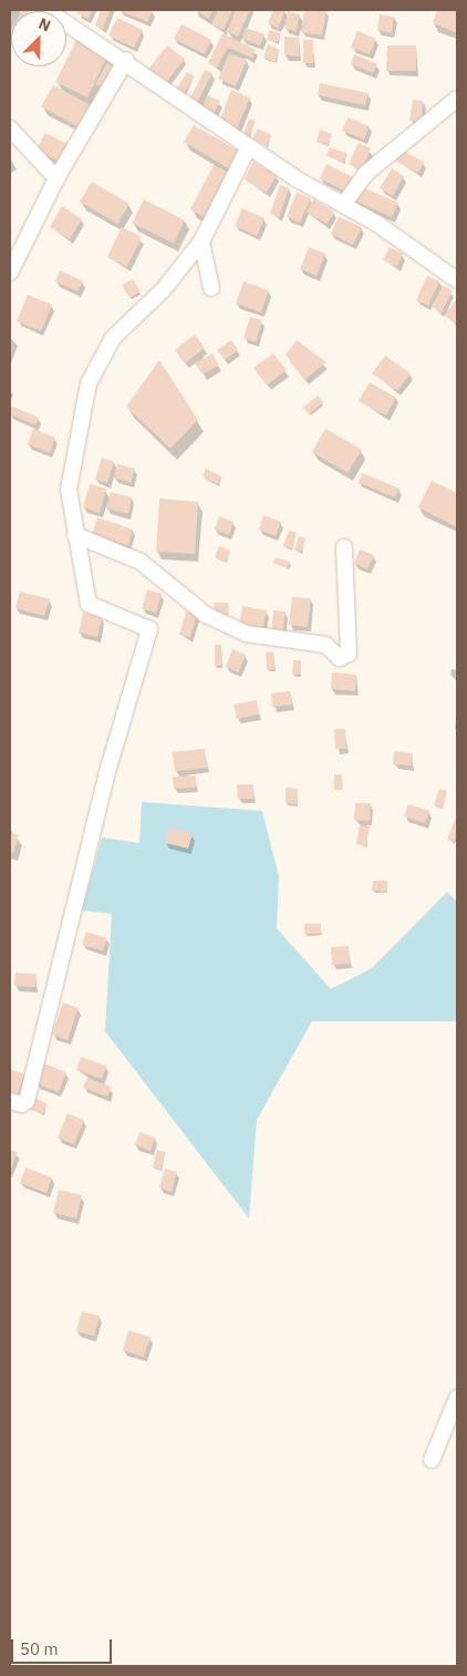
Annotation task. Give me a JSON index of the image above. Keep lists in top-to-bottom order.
{
  "scale_bar": "50 m",
  "north": "top right"
}
